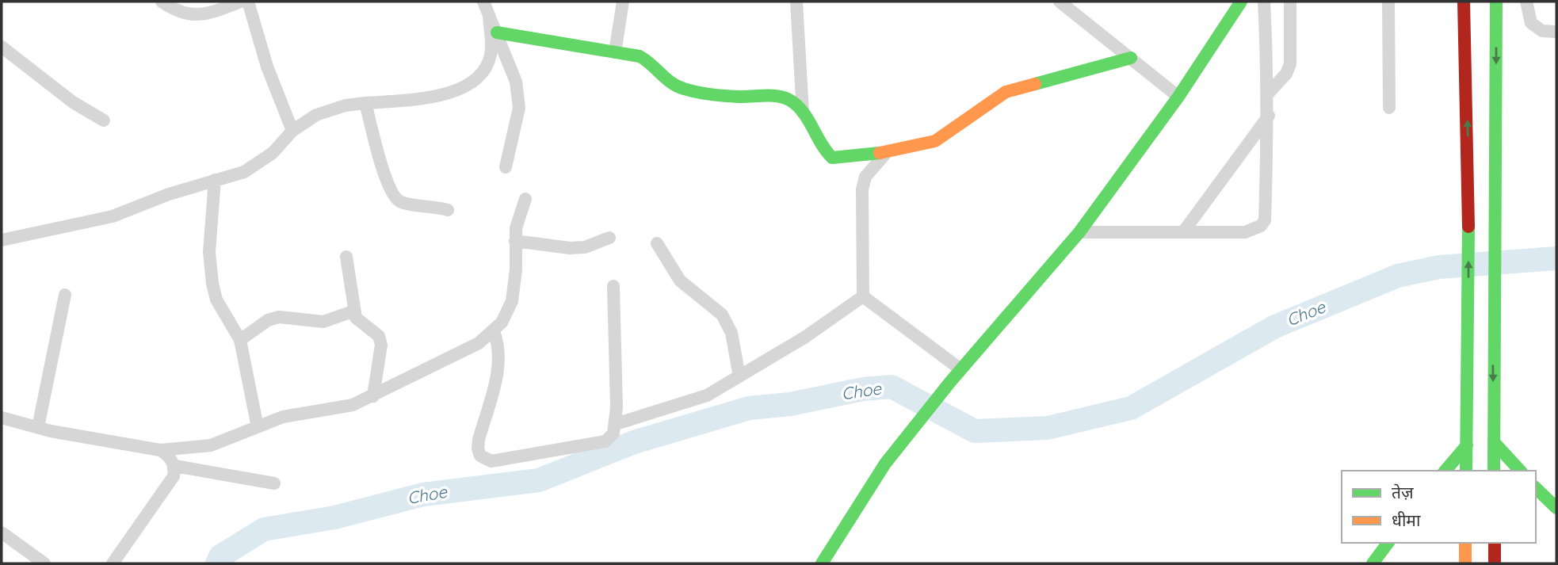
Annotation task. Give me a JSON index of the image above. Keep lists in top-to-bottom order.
{
  "water": ["Choe"],
  "legend": ["तेज़", "धीमा"]
}
